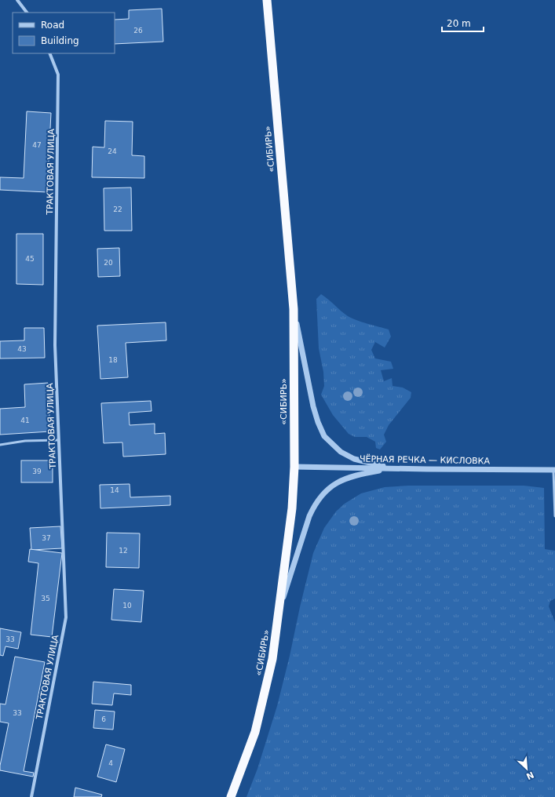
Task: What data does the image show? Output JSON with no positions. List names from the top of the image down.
{
  "streets": {
    "highway": ["«СИБИРЬ»"],
    "street": ["ТРАКТОВАЯ УЛИЦА", "ЧЁРНАЯ РЕЧКА — КИСЛОВКА"]
  },
  "crossings": [
    ["«СИБИРЬ»", "ЧЁРНАЯ РЕЧКА — КИСЛОВКА"]
  ],
  "house_numbers": [
    "26",
    "47",
    "24",
    "22",
    "45",
    "20",
    "43",
    "18",
    "41",
    "39",
    "14",
    "37",
    "12",
    "35",
    "10",
    "33",
    "33",
    "6",
    "4"
  ],
  "legend": ["Road", "Building"],
  "scale_bar": "20 m",
  "north": "bottom right"
}
